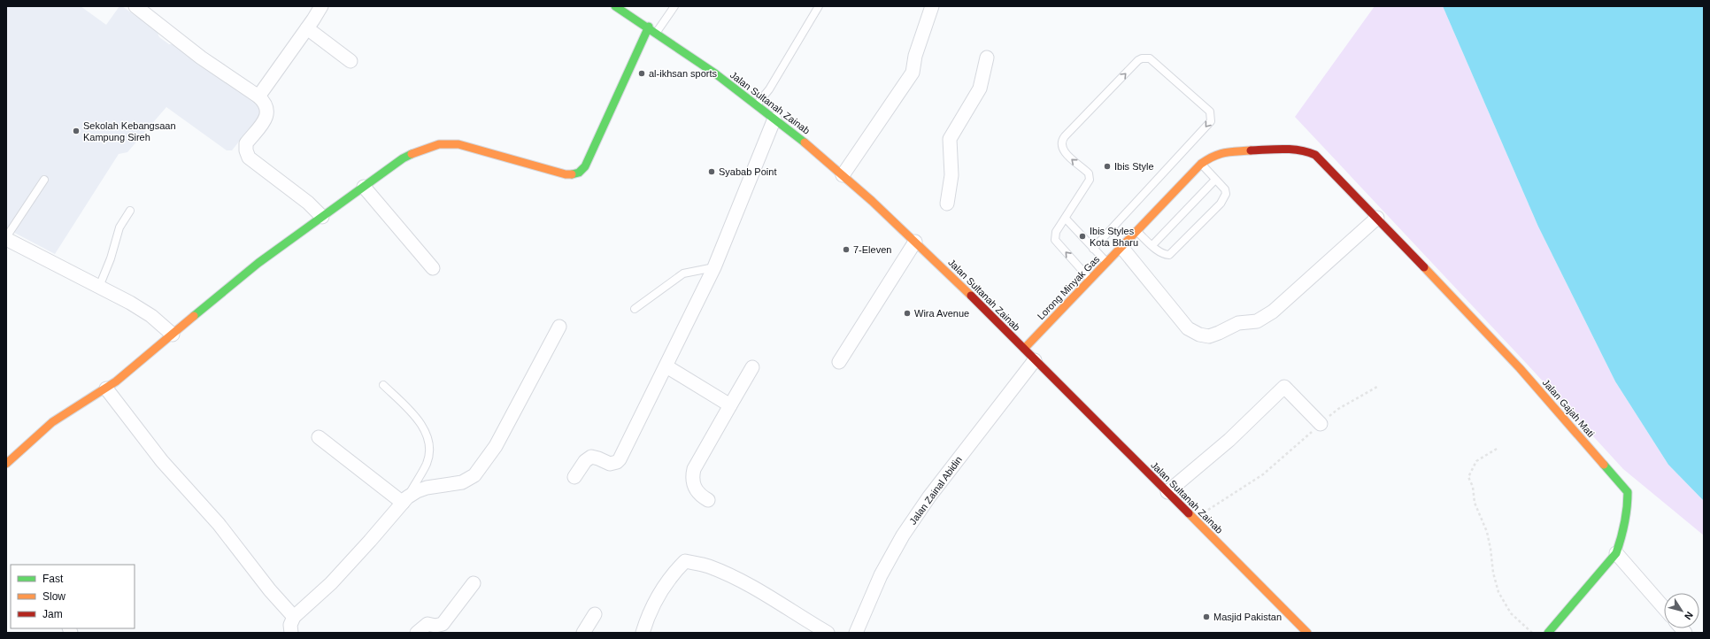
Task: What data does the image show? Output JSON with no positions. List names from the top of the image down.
{
  "streets": {
    "street": [
      "Jalan Sultanah Zainab",
      "Lorong Minyak Gas",
      "Jalan Gajah Mati",
      "Jalan Zainal Abidin"
    ]
  },
  "crossings": [
    ["Jalan Sultanah Zainab", "Lorong Minyak Gas"],
    ["Jalan Sultanah Zainab", "Jalan Zainal Abidin"],
    ["Lorong Minyak Gas", "Jalan Gajah Mati"]
  ],
  "places": [
    "al-ikhsan sports",
    "Sekolah Kebangsaan Kampung Sireh",
    "Ibis Style",
    "Syabab Point",
    "Ibis Styles Kota Bharu",
    "7-Eleven",
    "Wira Avenue",
    "Masjid Pakistan"
  ],
  "legend": ["Fast", "Slow", "Jam"],
  "north": "bottom right"
}
